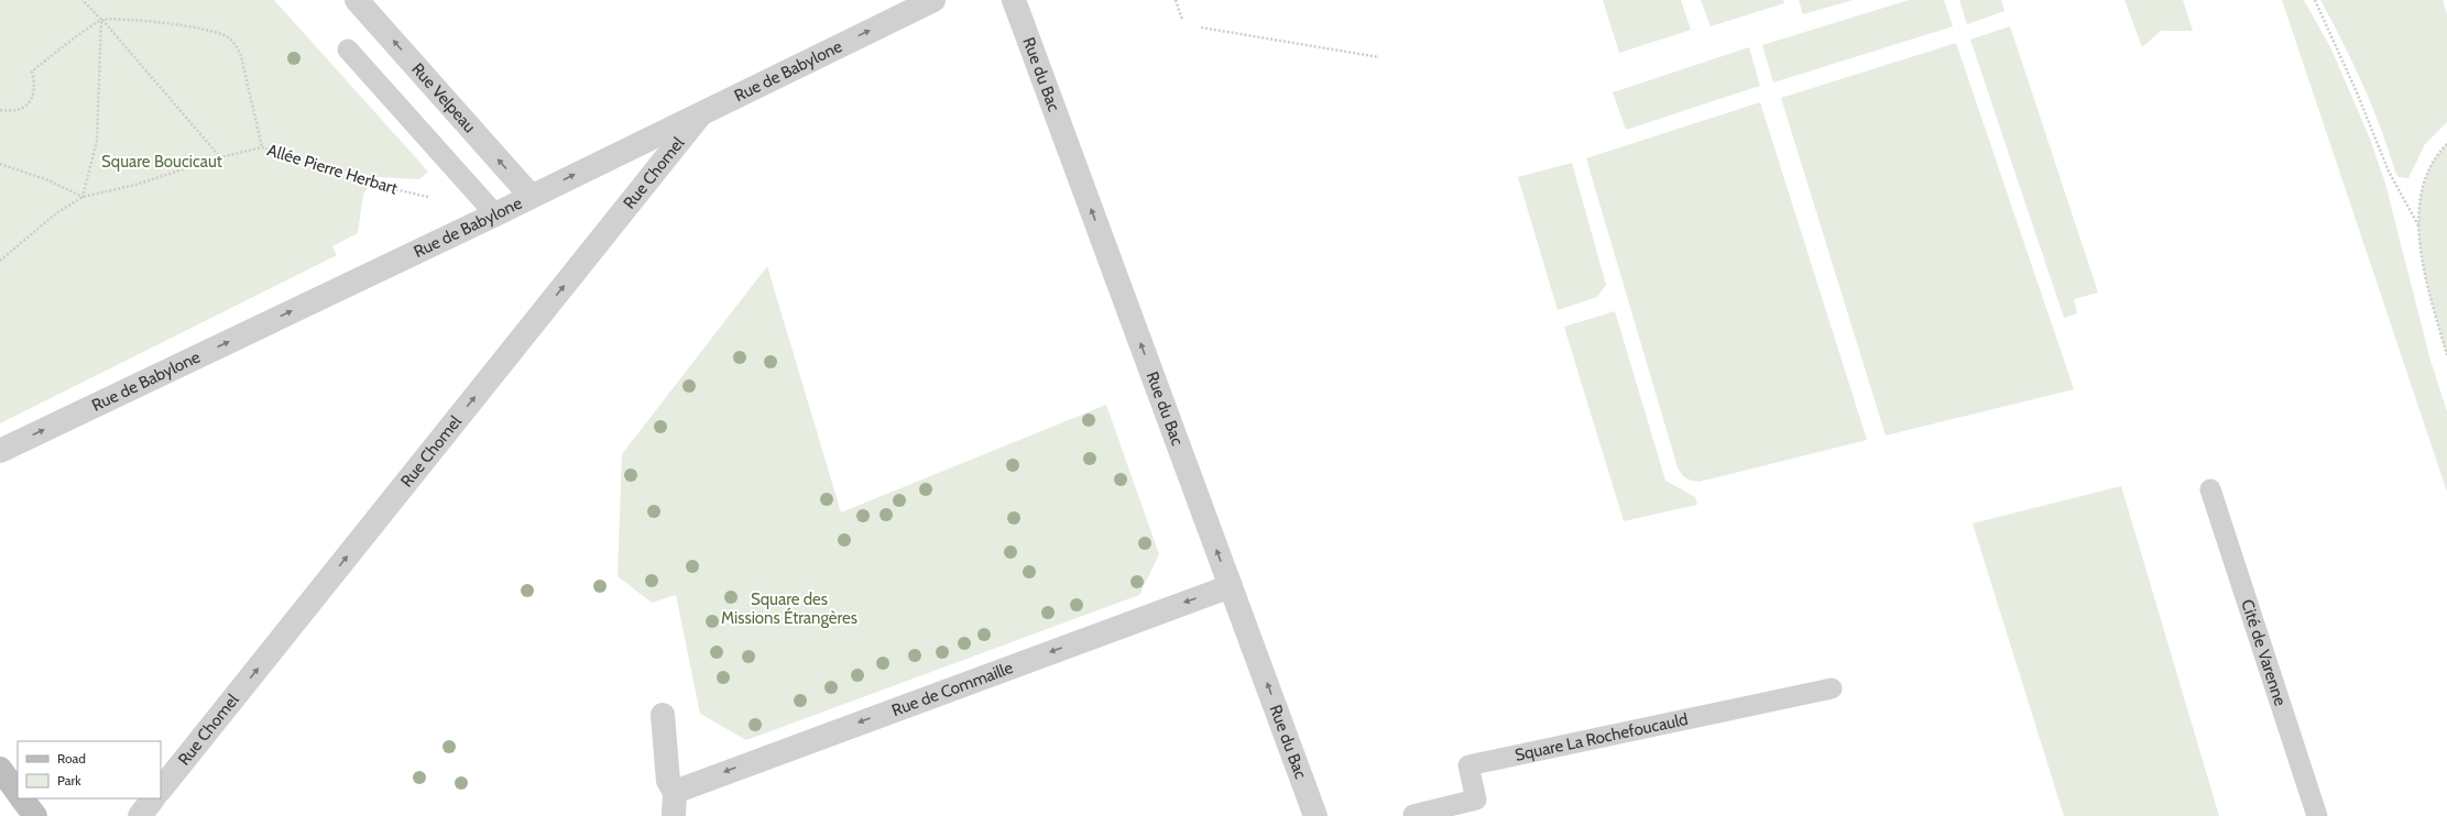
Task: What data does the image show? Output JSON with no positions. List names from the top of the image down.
{
  "streets": {
    "street": [
      "Rue de Babylone",
      "Rue du Bac",
      "Rue Velpeau",
      "Rue Chomel",
      "Rue de Commaille"
    ],
    "lane": ["Cité de Varenne", "Square La Rochefoucauld"],
    "path": ["Allée Pierre Herbart"]
  },
  "crossings": [
    ["Rue de Babylone", "Rue Velpeau"],
    ["Rue de Babylone", "Rue Chomel"],
    ["Rue du Bac", "Rue de Commaille"]
  ],
  "one_way": [
    "Rue de Babylone",
    "Rue du Bac",
    "Rue Velpeau",
    "Rue Chomel",
    "Rue de Commaille"
  ],
  "parks": ["Square Boucicaut", "Square des Missions Étrangères"],
  "legend": ["Road", "Park"]
}
